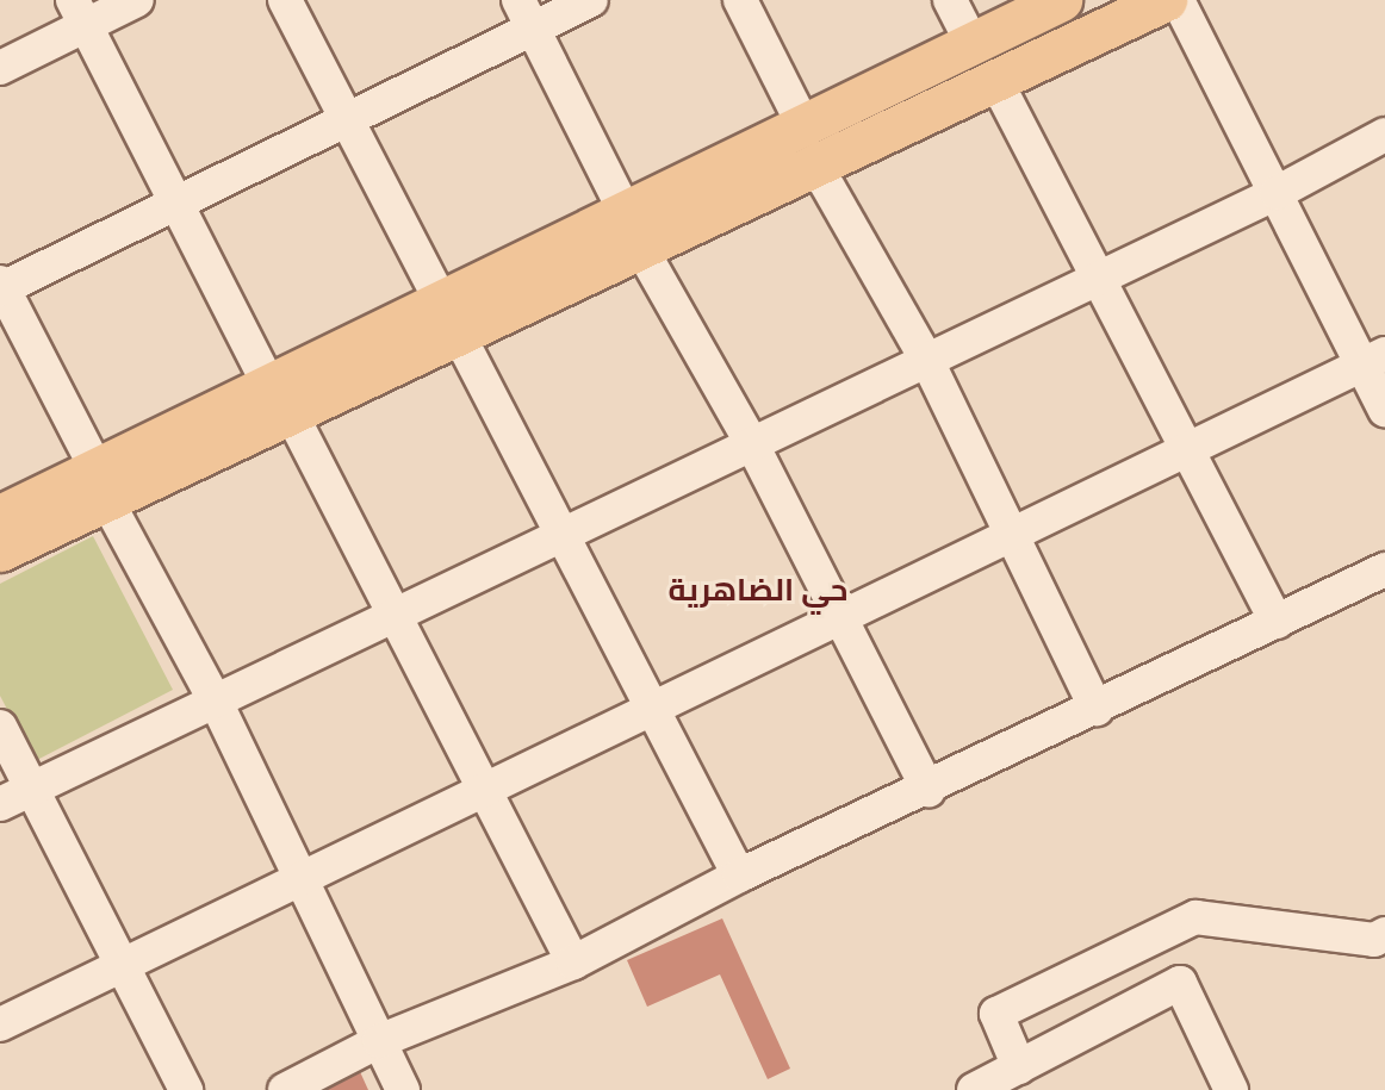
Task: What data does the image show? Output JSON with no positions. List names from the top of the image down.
{
  "districts": ["حي الضاهرية"]
}
